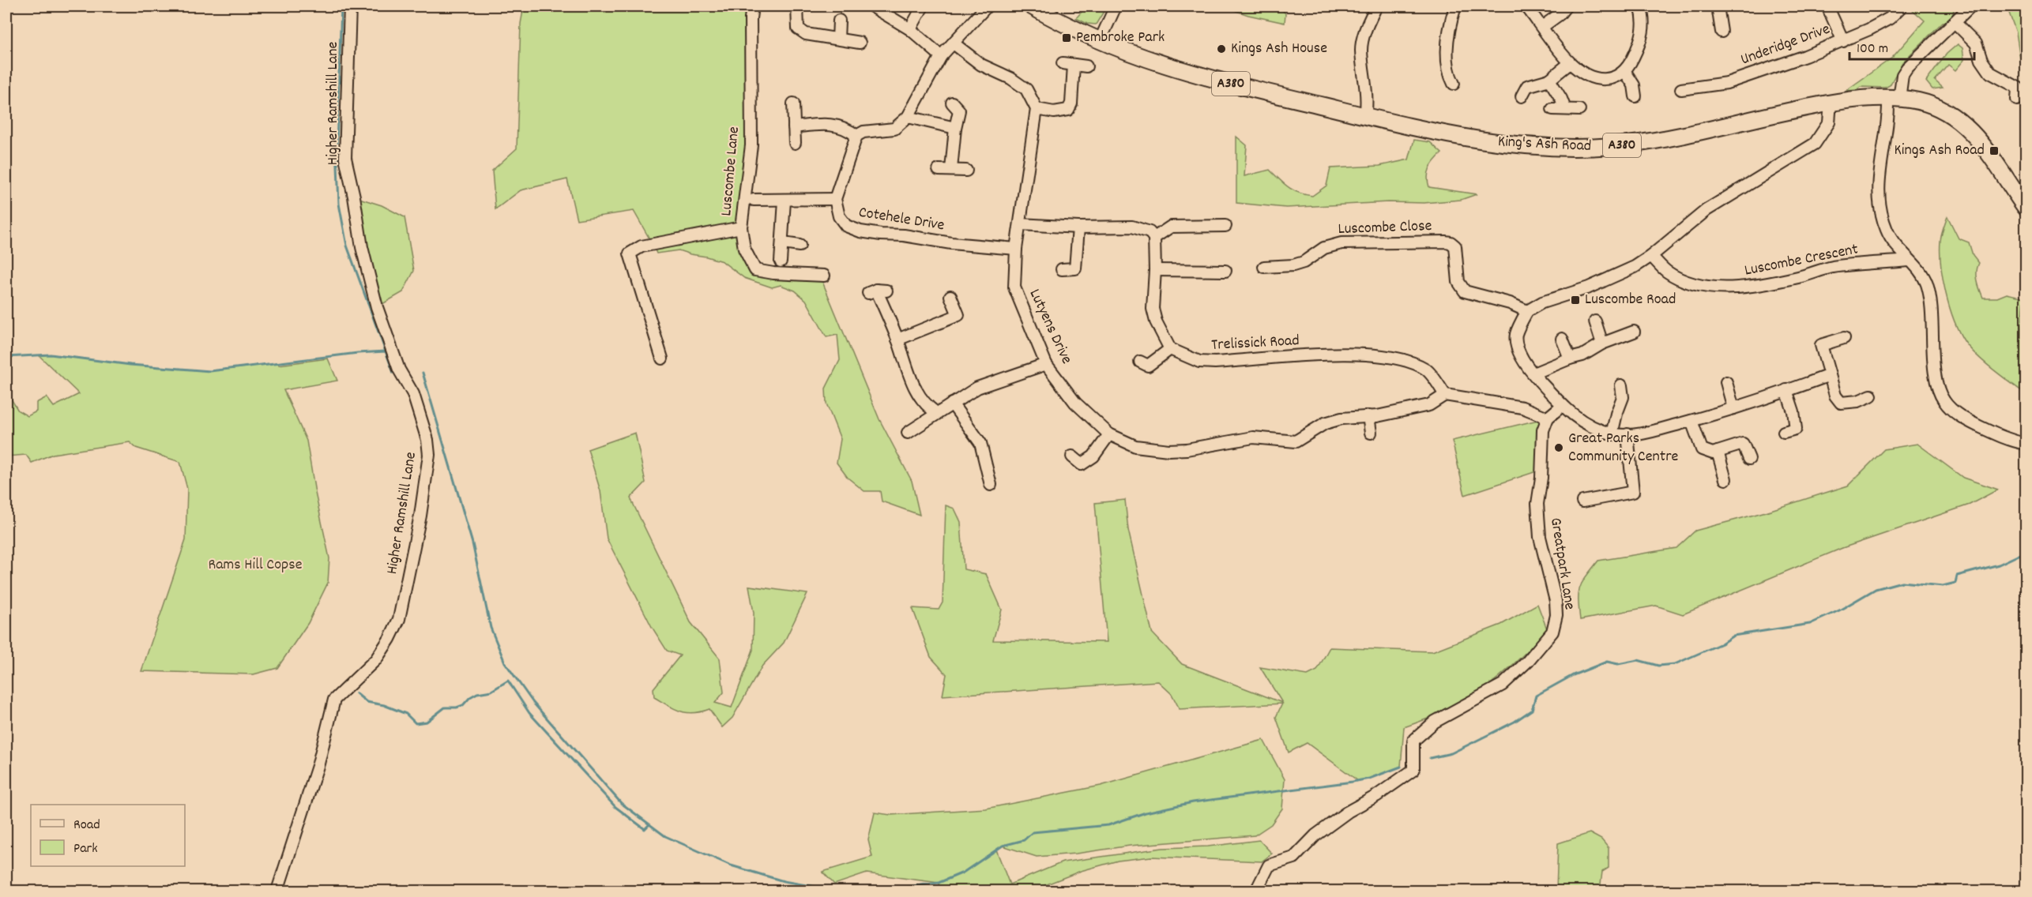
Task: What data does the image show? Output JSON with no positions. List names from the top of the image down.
{
  "streets": {
    "highway": ["A380", "King's Ash Road"],
    "street": [
      "Underidge Drive",
      "Higher Ramshill Lane",
      "Luscombe Lane",
      "Cotehele Drive",
      "Luscombe Close",
      "Luscombe Crescent",
      "Lutyens Drive",
      "Trelissick Road",
      "Greatpark Lane"
    ]
  },
  "crossings": [
    ["Cotehele Drive", "Lutyens Drive"],
    ["Lutyens Drive", "Trelissick Road"]
  ],
  "parks": ["Rams Hill Copse"],
  "places": {
    "transit": ["Pembroke Park", "Kings Ash Road", "Luscombe Road"],
    "other": ["Kings Ash House", "Great Parks Community Centre"]
  },
  "legend": ["Road", "Park"],
  "scale_bar": "100 m"
}
